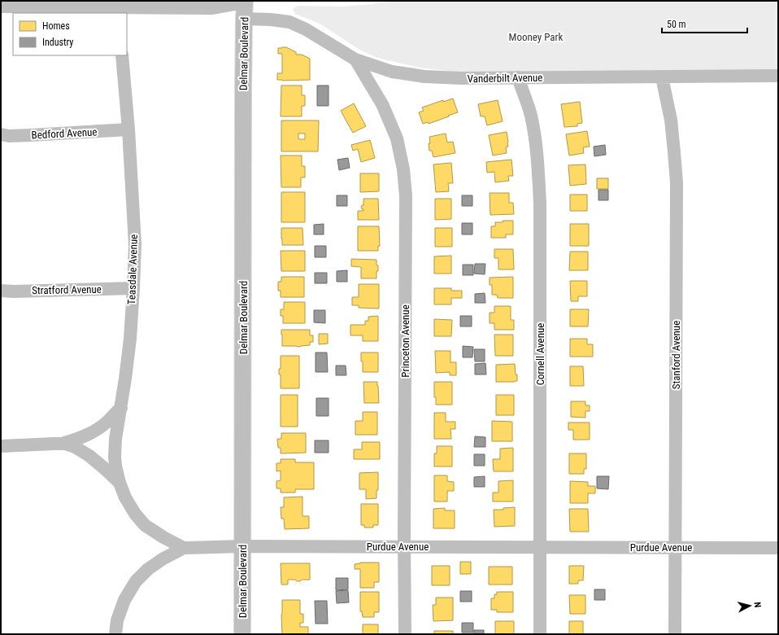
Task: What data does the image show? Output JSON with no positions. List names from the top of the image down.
{
  "streets": {
    "main road": ["Delmar Boulevard"],
    "street": [
      "Vanderbilt Avenue",
      "Bedford Avenue",
      "Teasdale Avenue",
      "Stratford Avenue",
      "Princeton Avenue",
      "Cornell Avenue",
      "Stanford Avenue",
      "Purdue Avenue"
    ]
  },
  "crossings": [
    ["Delmar Boulevard", "Vanderbilt Avenue"],
    ["Delmar Boulevard", "Purdue Avenue"],
    ["Vanderbilt Avenue", "Princeton Avenue"],
    ["Vanderbilt Avenue", "Cornell Avenue"],
    ["Vanderbilt Avenue", "Stanford Avenue"],
    ["Bedford Avenue", "Teasdale Avenue"],
    ["Teasdale Avenue", "Stratford Avenue"],
    ["Teasdale Avenue", "Purdue Avenue"],
    ["Princeton Avenue", "Purdue Avenue"],
    ["Cornell Avenue", "Purdue Avenue"],
    ["Stanford Avenue", "Purdue Avenue"]
  ],
  "parks": ["Mooney Park"],
  "legend": ["Homes", "Industry"],
  "scale_bar": "50 m",
  "north": "right"
}
